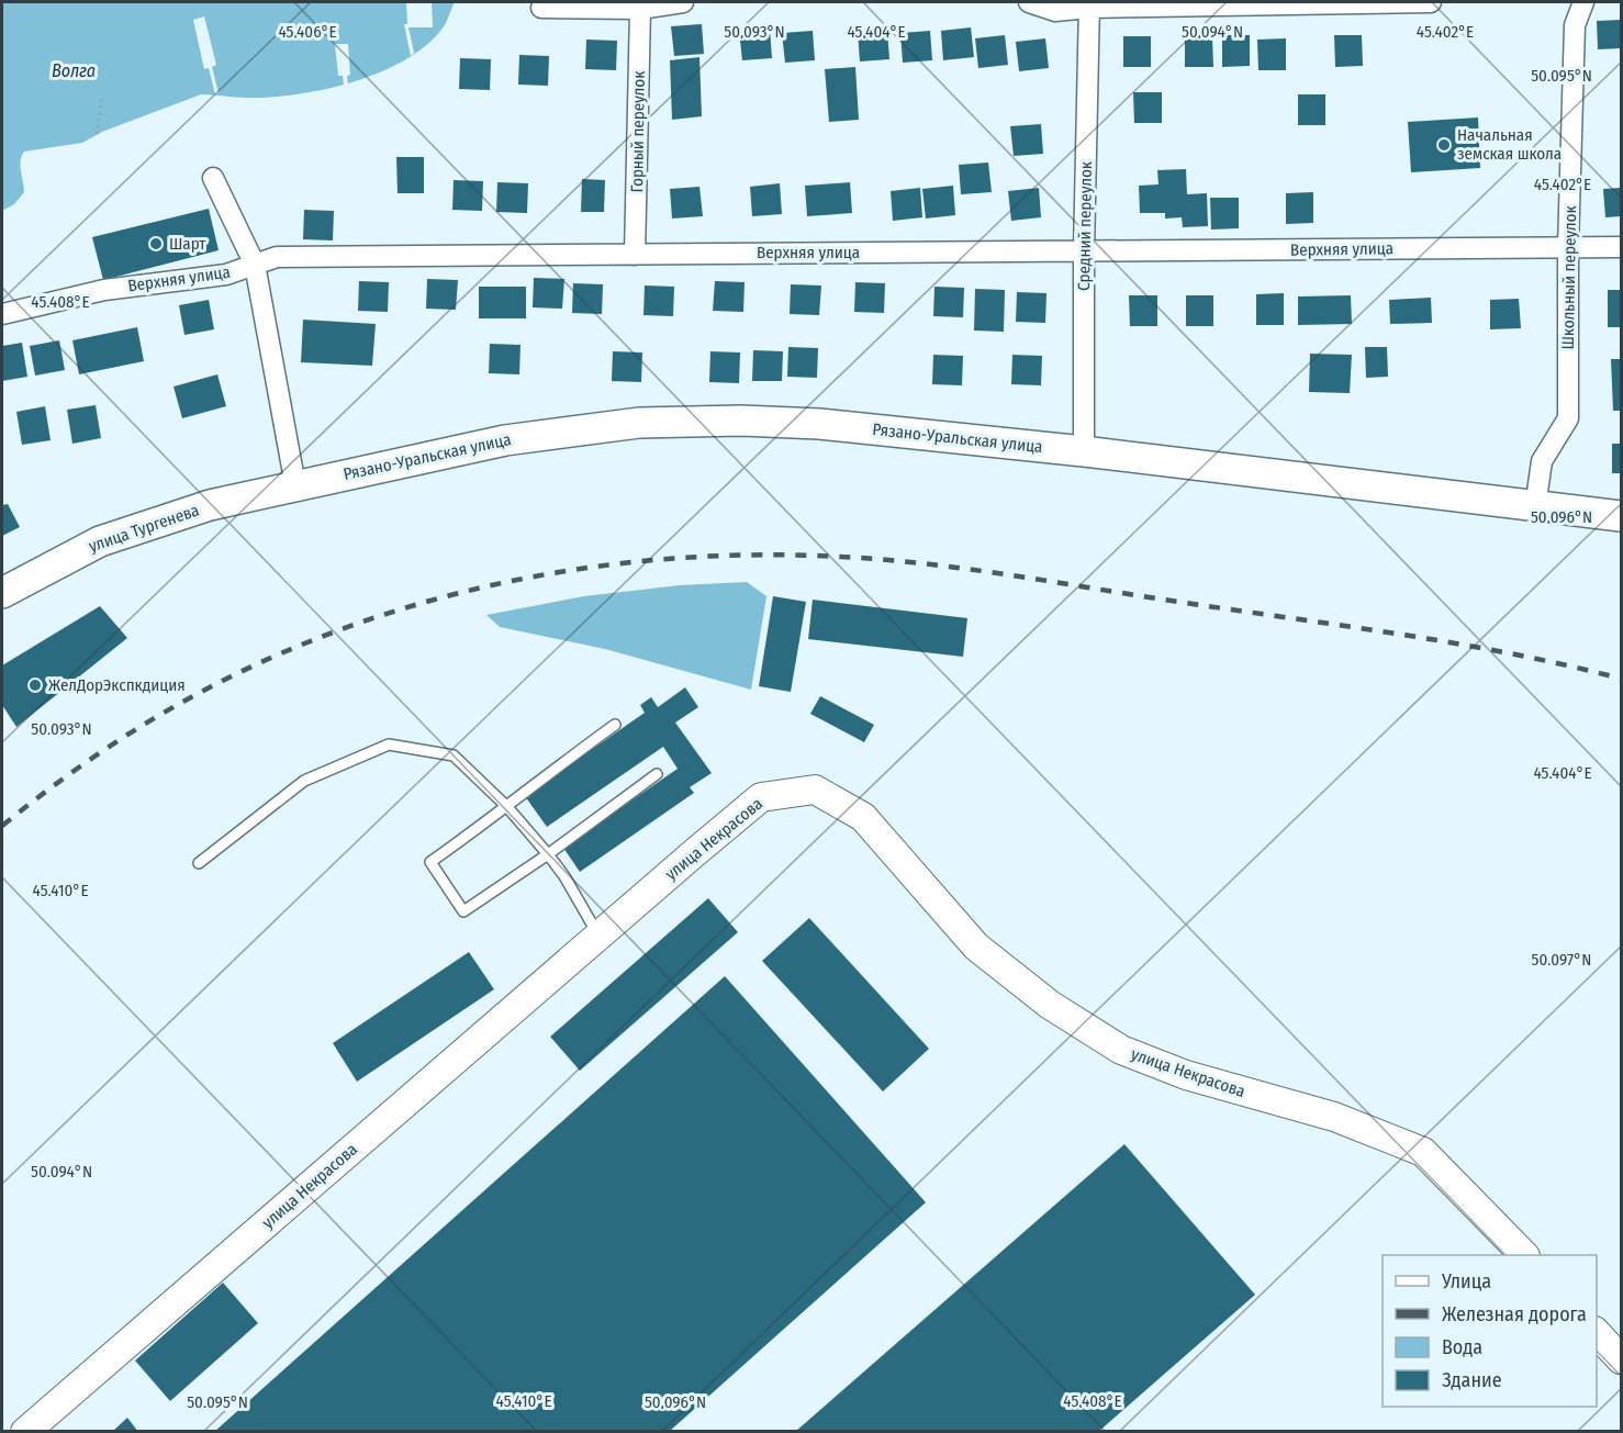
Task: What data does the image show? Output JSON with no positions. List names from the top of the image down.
{
  "streets": {
    "main road": ["Рязано-Уральская улица", "улица Тургенева"],
    "street": [
      "Горный переулок",
      "Средний переулок",
      "Верхняя улица",
      "Школьный переулок",
      "улица Некрасова"
    ]
  },
  "crossings": [
    ["Горный переулок", "Верхняя улица"],
    ["Средний переулок", "Верхняя улица"],
    ["Средний переулок", "Рязано-Уральская улица"],
    ["Верхняя улица", "Школьный переулок"],
    ["Школьный переулок", "Рязано-Уральская улица"],
    ["Рязано-Уральская улица", "улица Тургенева"]
  ],
  "water": ["Волга"],
  "places": ["Начальная земская школа", "Шарт", "ЖелДорЭкспкдиция"],
  "legend": [
    "Улица",
    "Железная дорога",
    "Вода",
    "Здание"
  ],
  "coordinates": [
    "50.093°N",
    "50.094°N",
    "45.406°E",
    "45.404°E",
    "45.402°E",
    "50.095°N",
    "45.408°E",
    "50.096°N",
    "45.410°E",
    "50.097°N"
  ]
}
